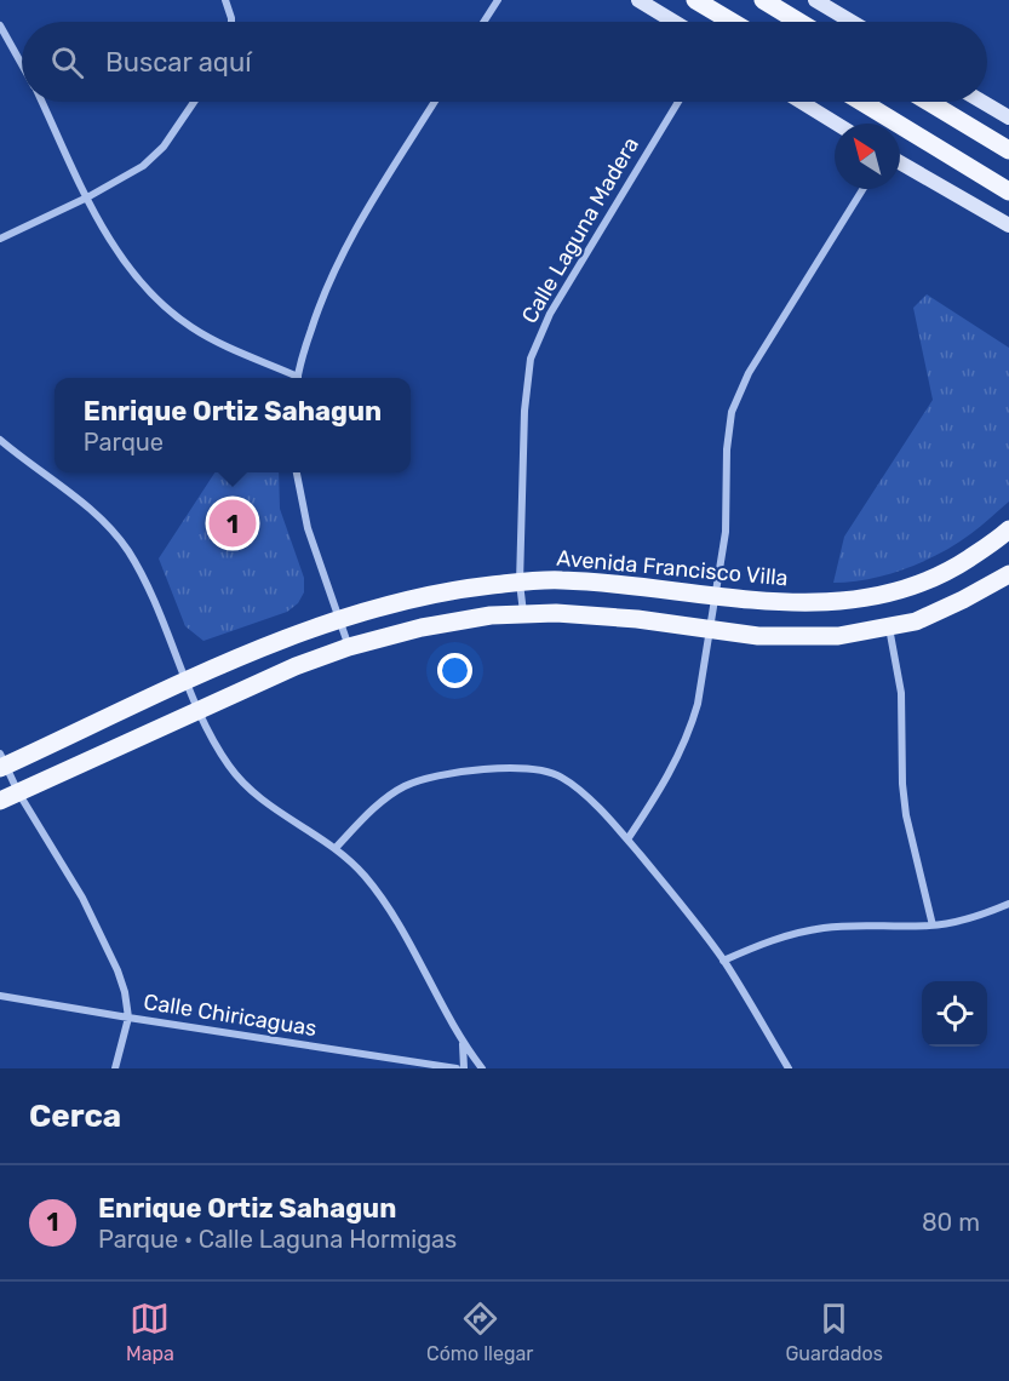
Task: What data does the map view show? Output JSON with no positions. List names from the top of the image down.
{
  "streets": {
    "main road": ["Avenida Francisco Villa"],
    "street": ["Calle Laguna Madera", "Calle Chiricaguas"]
  },
  "crossings": [
    ["Calle Laguna Madera", "Avenida Francisco Villa"]
  ],
  "north": "top left",
  "page": {
    "search": "Buscar aquí",
    "popup": ["Enrique Ortiz Sahagun", "Parque"],
    "pins": "1",
    "heading": "Cerca",
    "list": [
      {
        "mark": "1",
        "name": "Enrique Ortiz Sahagun",
        "note": "Parque · Calle Laguna Hormigas",
        "value": "80 m"
      }
    ],
    "nav": ["Mapa", "Cómo llegar", "Guardados"]
  }
}
